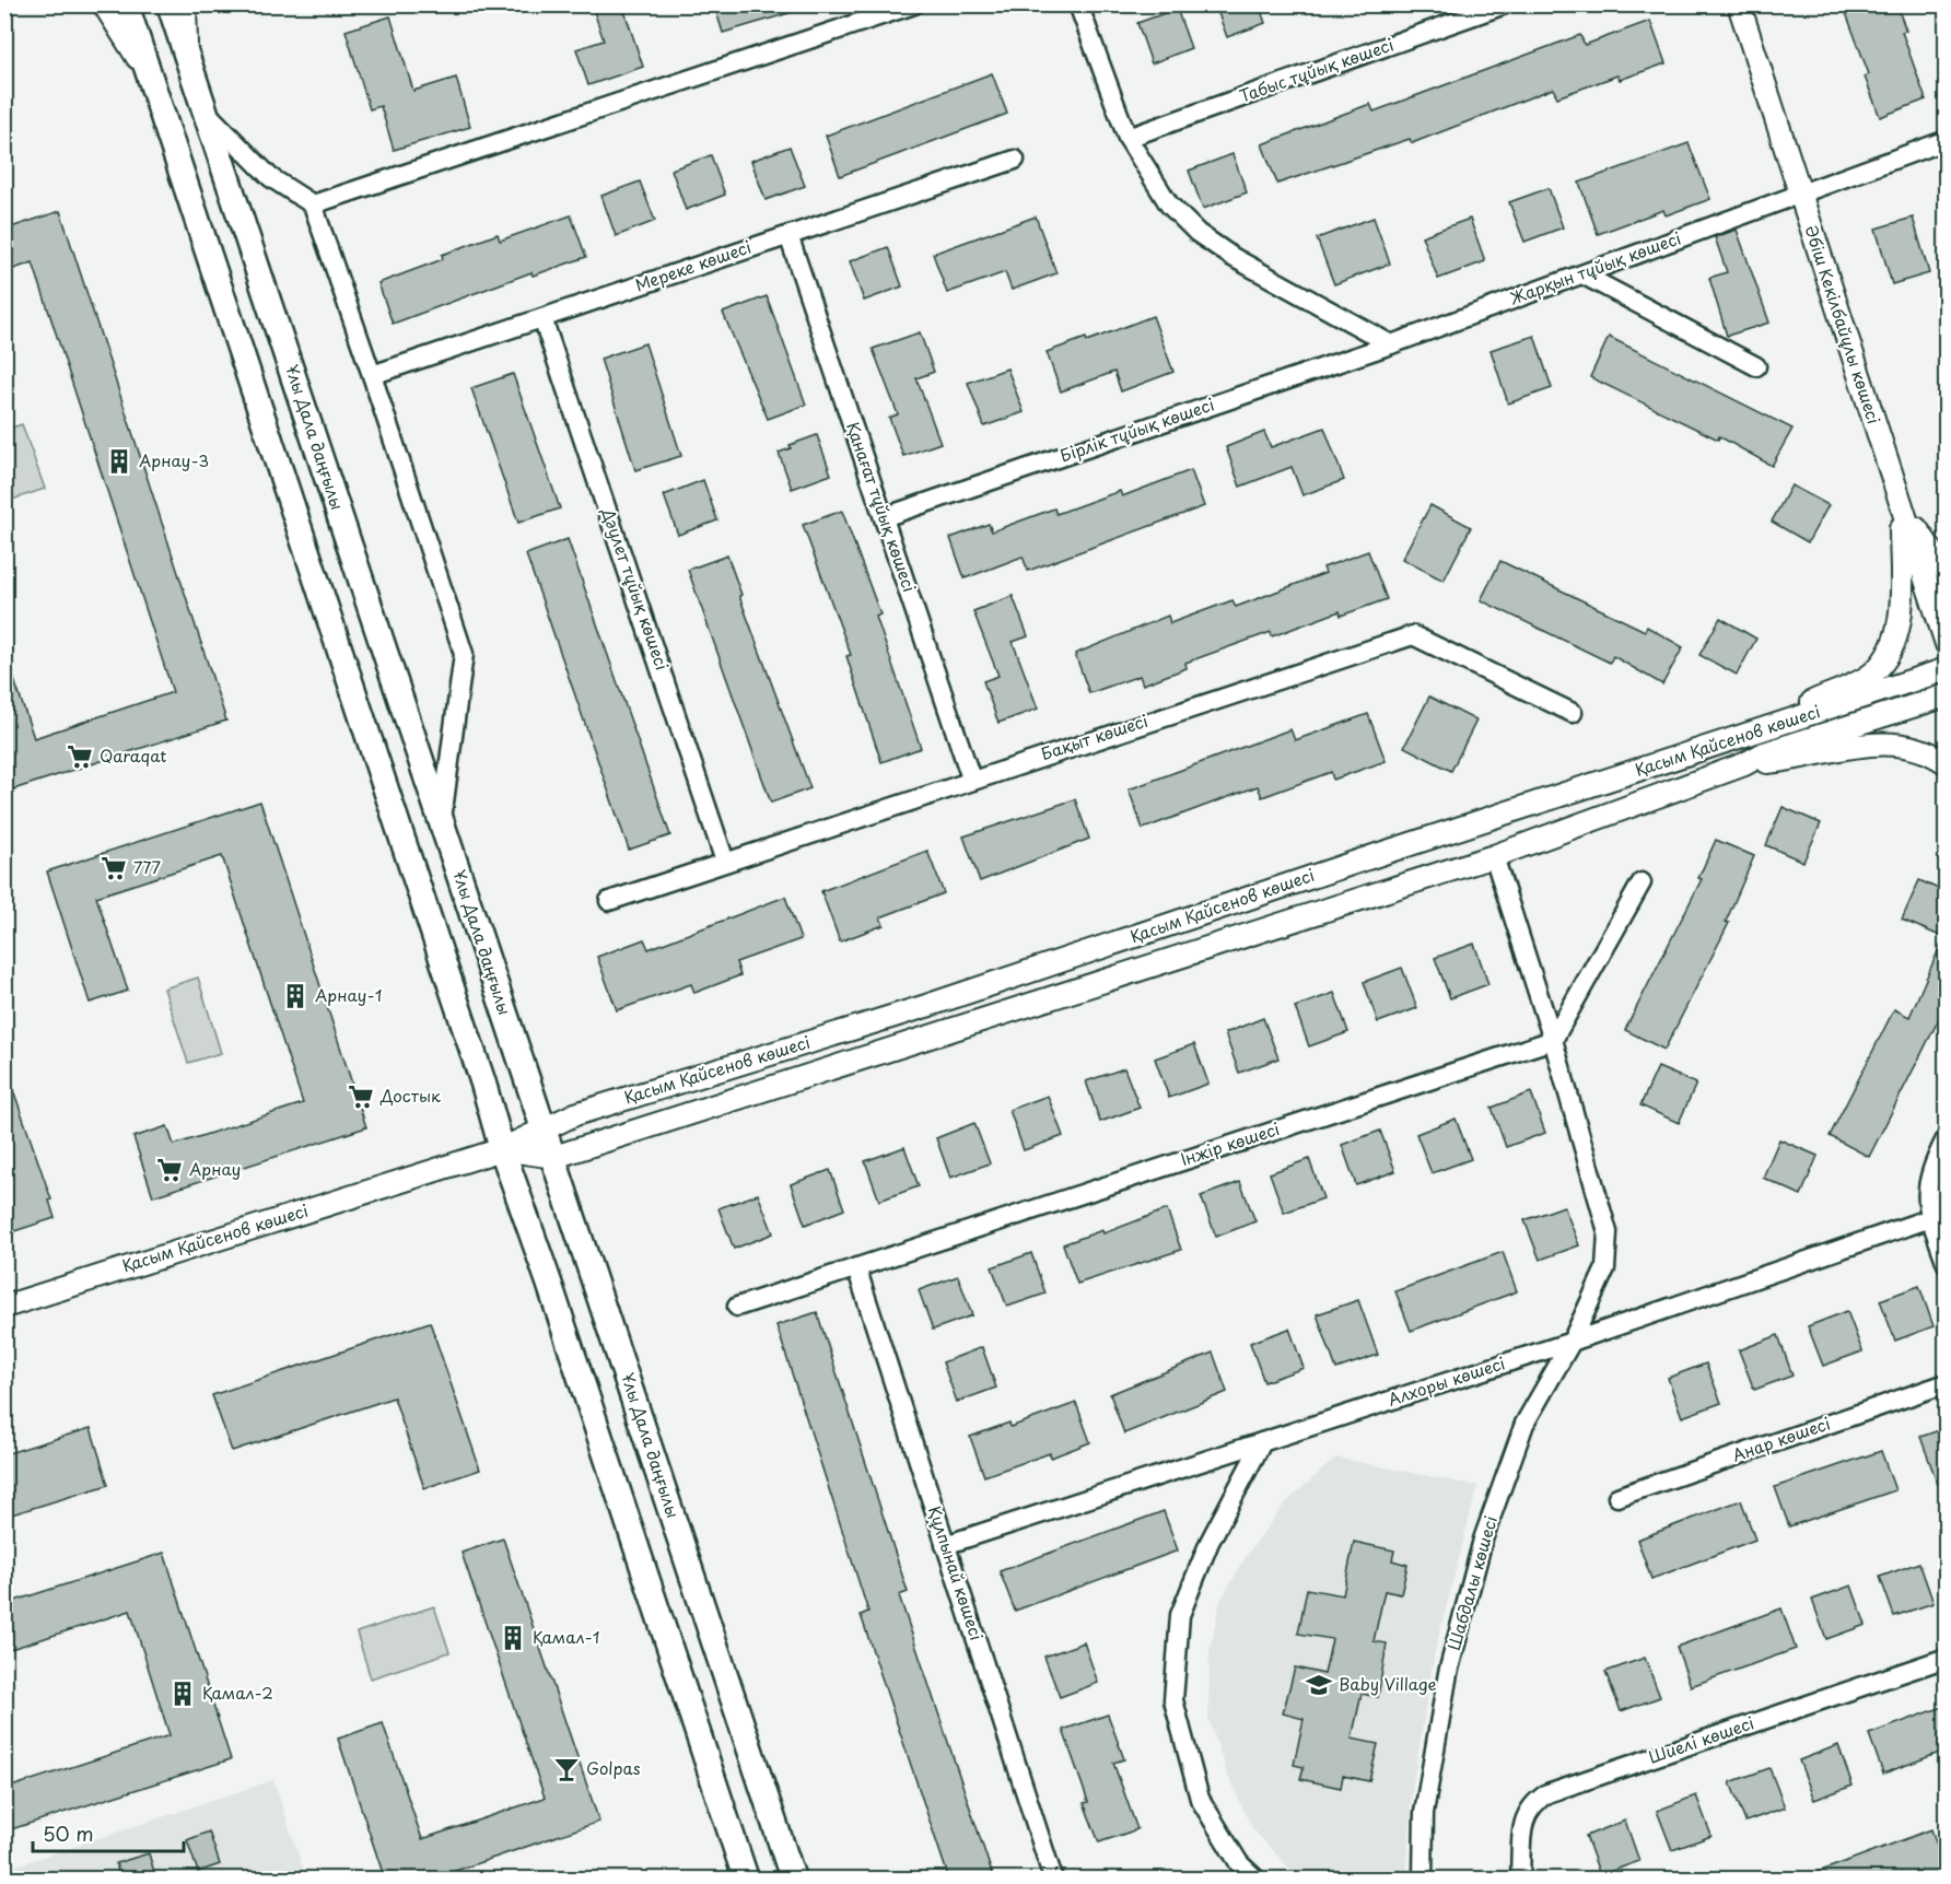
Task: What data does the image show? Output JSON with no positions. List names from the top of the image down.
{
  "streets": {
    "main road": ["Ұлы Дала даңғылы"],
    "street": [
      "Табыс тұйық көшесі",
      "Мереке көшесі",
      "Жарқын тұйық көшесі",
      "Әбіш Кекілбайұлы көшесі",
      "Бірлік тұйық көшесі",
      "Қанағат тұйық көшесі",
      "Дәулет тұйық көшесі",
      "Бақыт көшесі",
      "Қасым Қайсенов көшесі",
      "Інжір көшесі",
      "Алхоры көшесі",
      "Анар көшесі",
      "Құлпынай көшесі",
      "Шабдалы көшесі",
      "Шиелі көшесі"
    ]
  },
  "crossings": [
    ["Мереке көшесі", "Қанағат тұйық көшесі"],
    ["Мереке көшесі", "Дәулет тұйық көшесі"],
    ["Жарқын тұйық көшесі", "Әбіш Кекілбайұлы көшесі"],
    ["Жарқын тұйық көшесі", "Бірлік тұйық көшесі"],
    ["Бірлік тұйық көшесі", "Қанағат тұйық көшесі"],
    ["Ұлы Дала даңғылы", "Қасым Қайсенов көшесі"],
    ["Қанағат тұйық көшесі", "Бақыт көшесі"],
    ["Дәулет тұйық көшесі", "Бақыт көшесі"],
    ["Қасым Қайсенов көшесі", "Шабдалы көшесі"],
    ["Інжір көшесі", "Құлпынай көшесі"],
    ["Інжір көшесі", "Шабдалы көшесі"],
    ["Алхоры көшесі", "Құлпынай көшесі"],
    ["Алхоры көшесі", "Шабдалы көшесі"]
  ],
  "places": {
    "building": [
      "Арнау-3",
      "Арнау-1",
      "Қамал-1",
      "Қамал-2"
    ],
    "supermarket": [
      "Qaraqat",
      "777",
      "Достык",
      "Арнау"
    ],
    "school or university": ["Baby Village"],
    "bar": ["Golpas"]
  },
  "scale_bar": "50 m"
}
